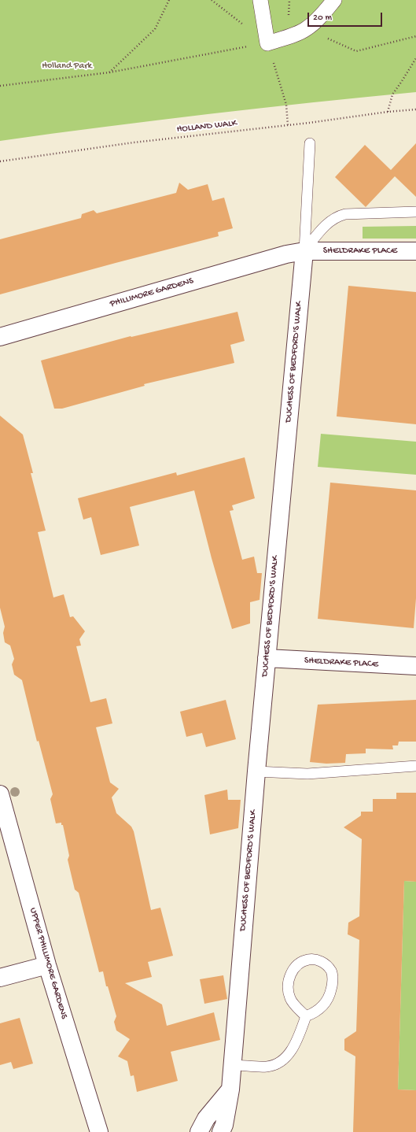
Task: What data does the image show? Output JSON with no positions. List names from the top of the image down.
{
  "streets": {
    "street": [
      "SHELDRAKE PLACE",
      "PHILLIMORE GARDENS",
      "DUCHESS OF BEDFORD'S WALK",
      "UPPER PHILLIMORE GARDENS"
    ],
    "path": ["HOLLAND WALK"]
  },
  "crossings": [
    ["SHELDRAKE PLACE", "PHILLIMORE GARDENS"],
    ["SHELDRAKE PLACE", "DUCHESS OF BEDFORD'S WALK"],
    ["PHILLIMORE GARDENS", "DUCHESS OF BEDFORD'S WALK"]
  ],
  "parks": ["Holland Park"],
  "scale_bar": "20 m"
}
